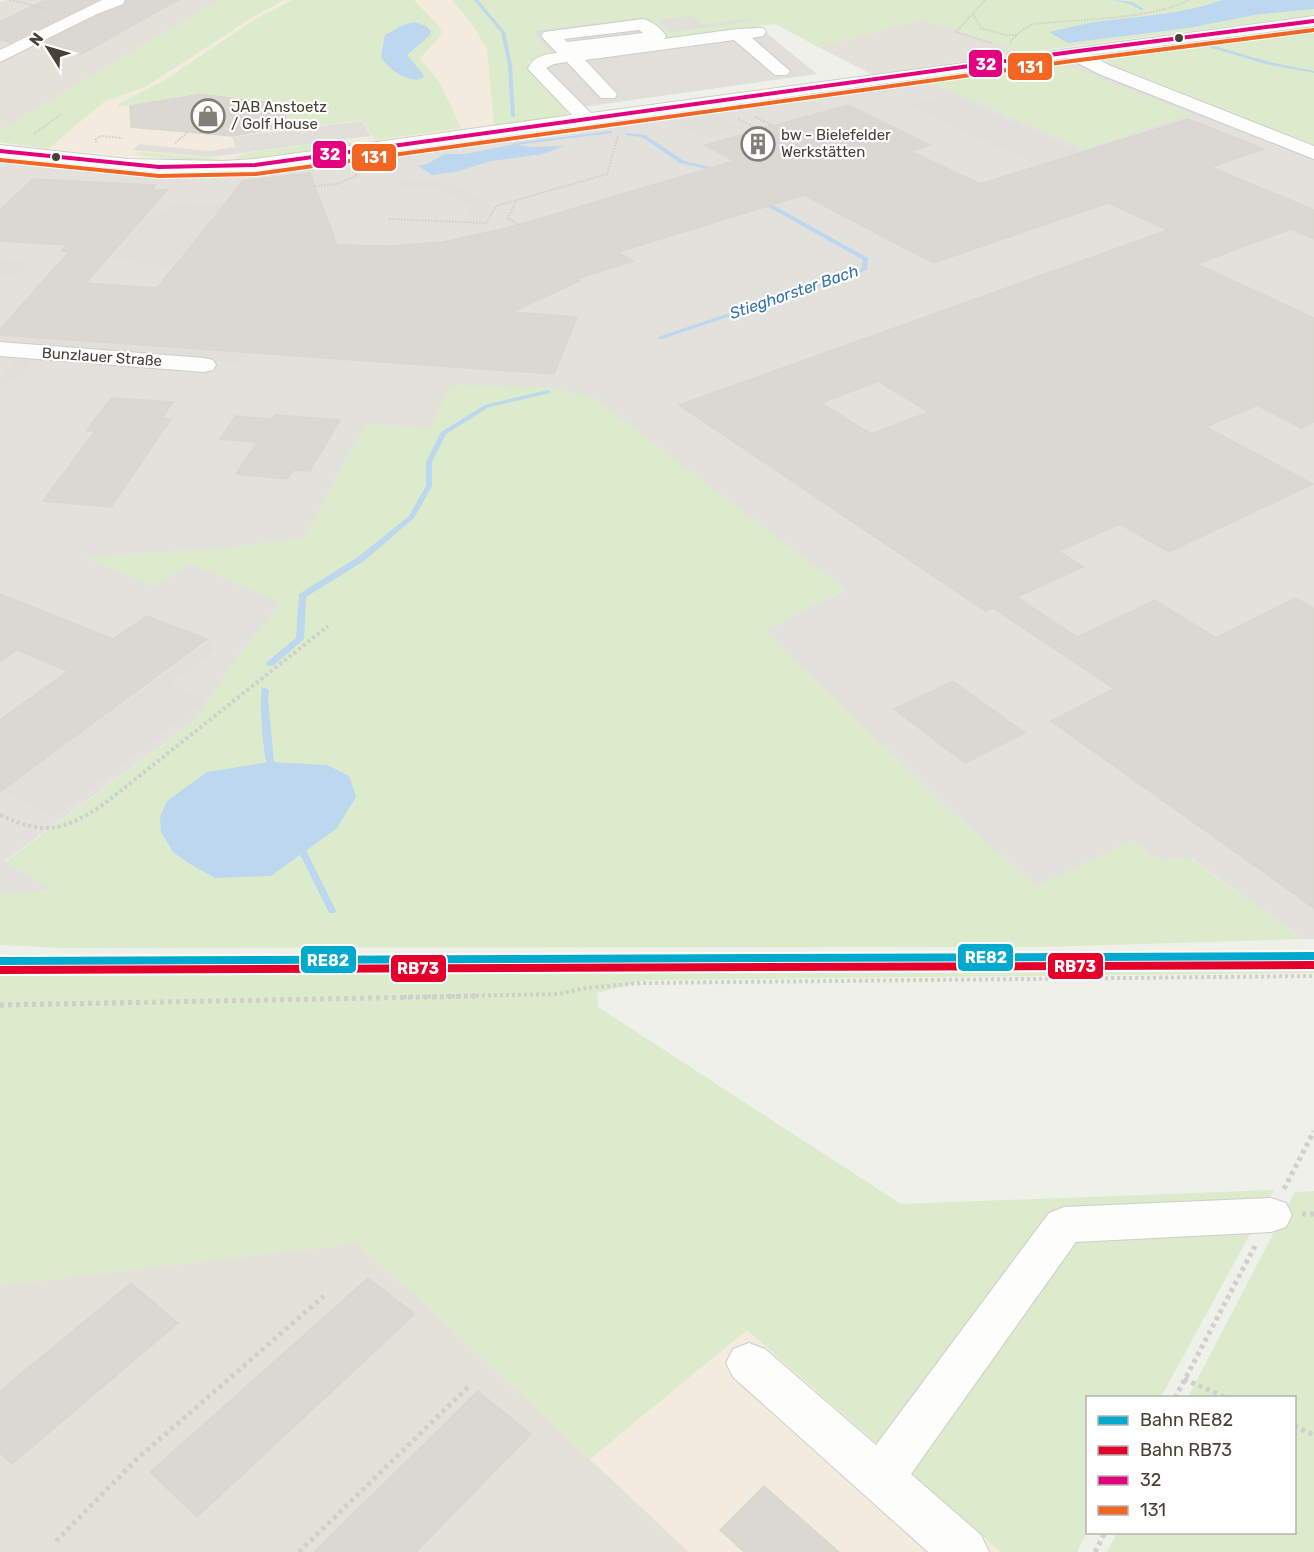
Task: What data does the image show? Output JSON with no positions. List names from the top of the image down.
{
  "streets": {
    "street": ["Bunzlauer Straße"]
  },
  "water": ["Stieghorster Bach"],
  "places": {
    "shop": ["JAB Anstoetz / Golf House"],
    "building": ["bw - Bielefelder Werkstätten"]
  },
  "lines": [
    "transit line 32",
    "transit line 131",
    "rail line RE82",
    "rail line RB73"
  ],
  "legend": [
    "Bahn RE82",
    "Bahn RB73",
    "32",
    "131"
  ],
  "north": "top left"
}
